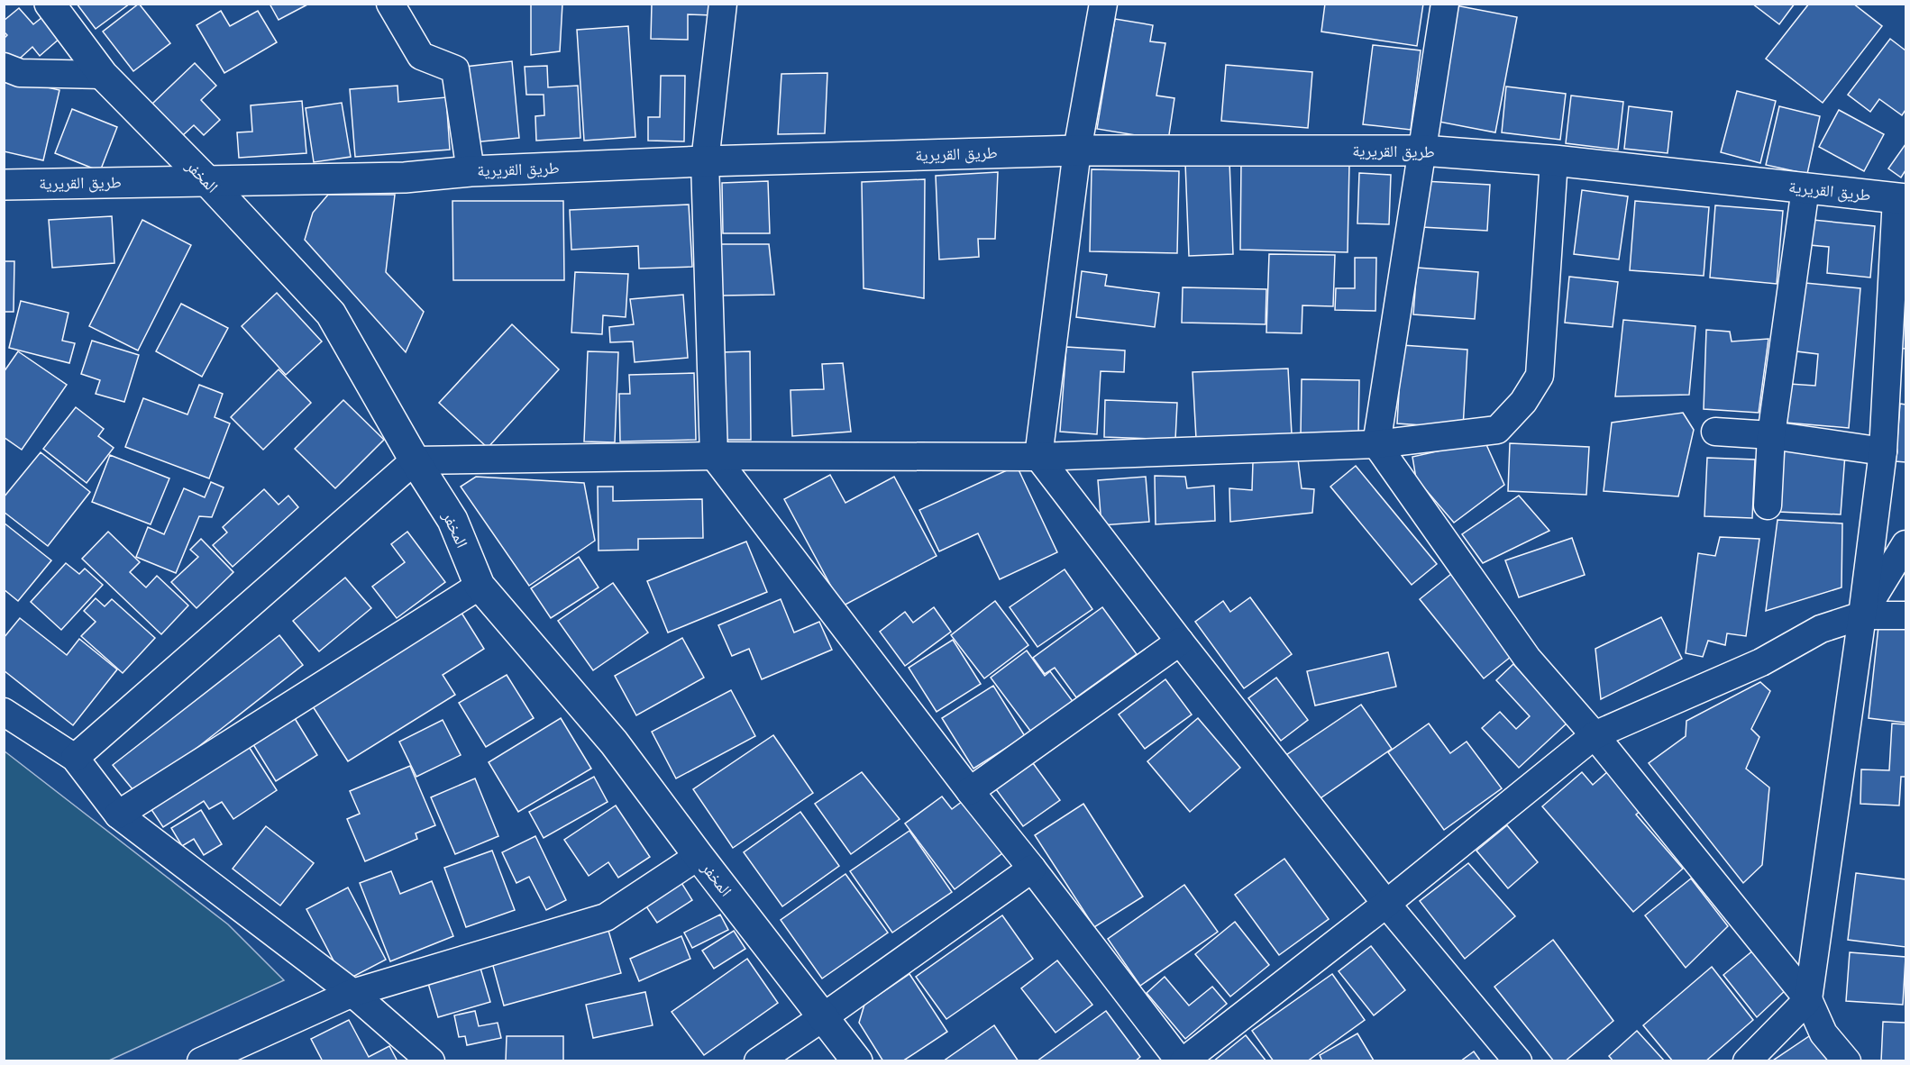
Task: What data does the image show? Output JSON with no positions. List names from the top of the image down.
{
  "streets": {
    "street": ["طريق القريرية", "المخفر"]
  },
  "crossings": [
    ["طريق القريرية", "المخفر"]
  ]
}
